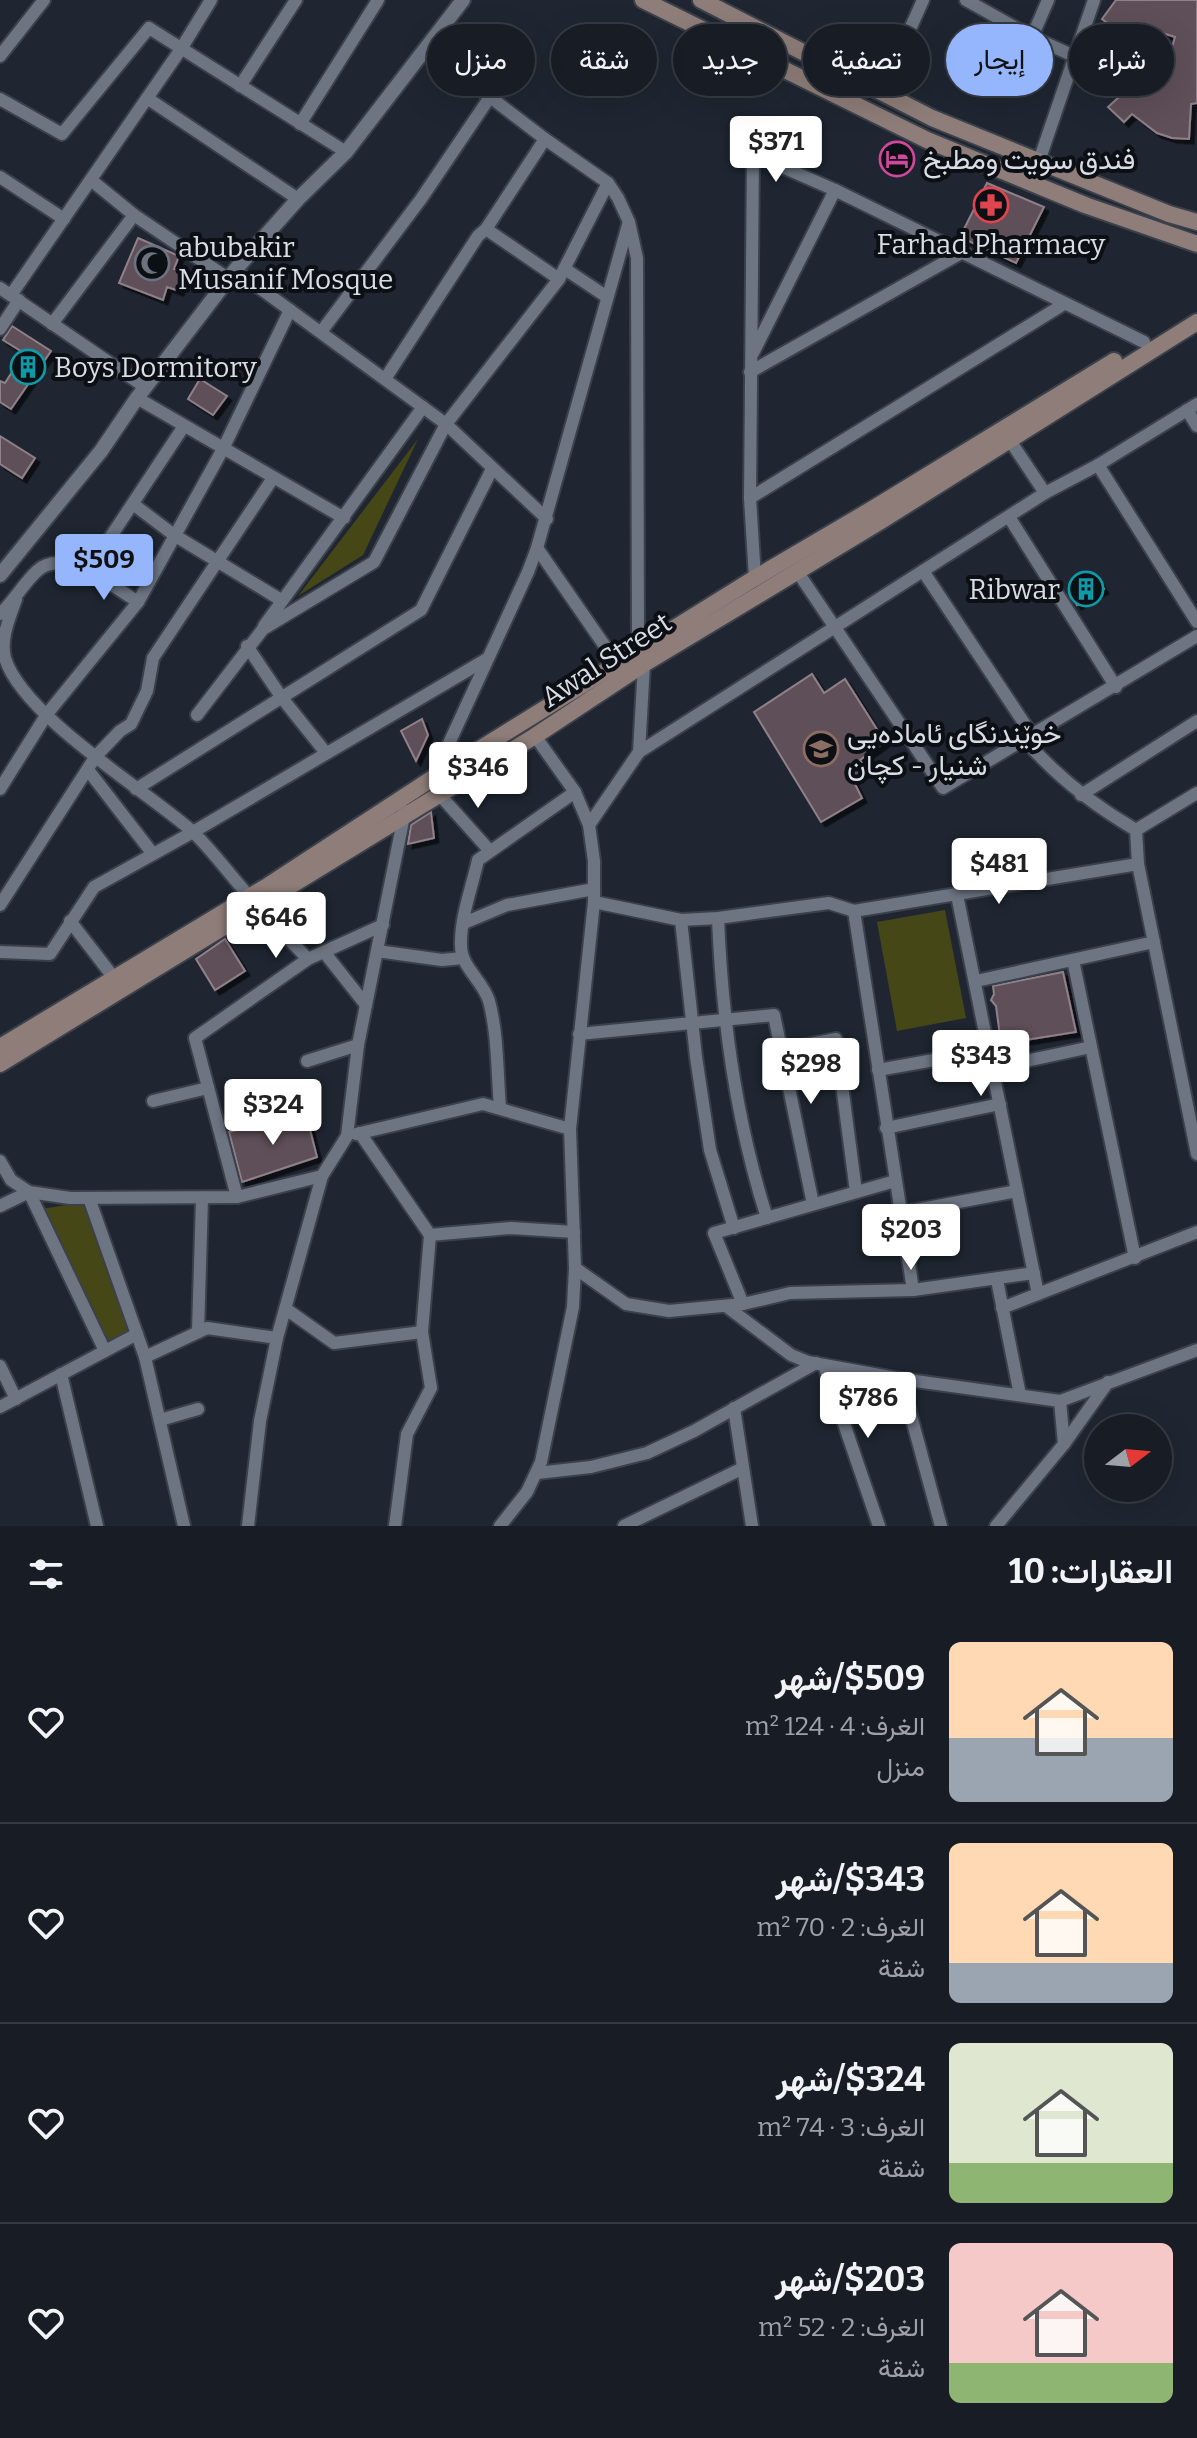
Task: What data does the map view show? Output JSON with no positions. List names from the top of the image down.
{
  "streets": {
    "main road": ["Awal Street"]
  },
  "places": {
    "hotel": ["فندق سويت ومطبخ"],
    "pharmacy": ["Farhad Pharmacy"],
    "mosque": ["abubakir Musanif Mosque"],
    "building": ["Boys Dormitory", "Ribwar"],
    "school or university": ["خوێندنگای ئامادەیی شنیار - کچان"]
  },
  "north": "right",
  "page": {
    "chip": [
      "شراء",
      "إيجار",
      "تصفية",
      "جديد",
      "شقة",
      "منزل"
    ],
    "price": [
      "$371",
      "$509",
      "$346",
      "$481",
      "$646",
      "$343",
      "$298",
      "$324",
      "$203",
      "$786"
    ],
    "heading": "العقارات: 10",
    "list": [
      {
        "name": "$509/شهر",
        "note": "الغرف: 4 · 124 m² · منزل"
      },
      {
        "name": "$343/شهر",
        "note": "الغرف: 2 · 70 m² · شقة"
      },
      {
        "name": "$324/شهر",
        "note": "الغرف: 3 · 74 m² · شقة"
      },
      {
        "name": "$203/شهر",
        "note": "الغرف: 2 · 52 m² · شقة"
      }
    ]
  }
}
